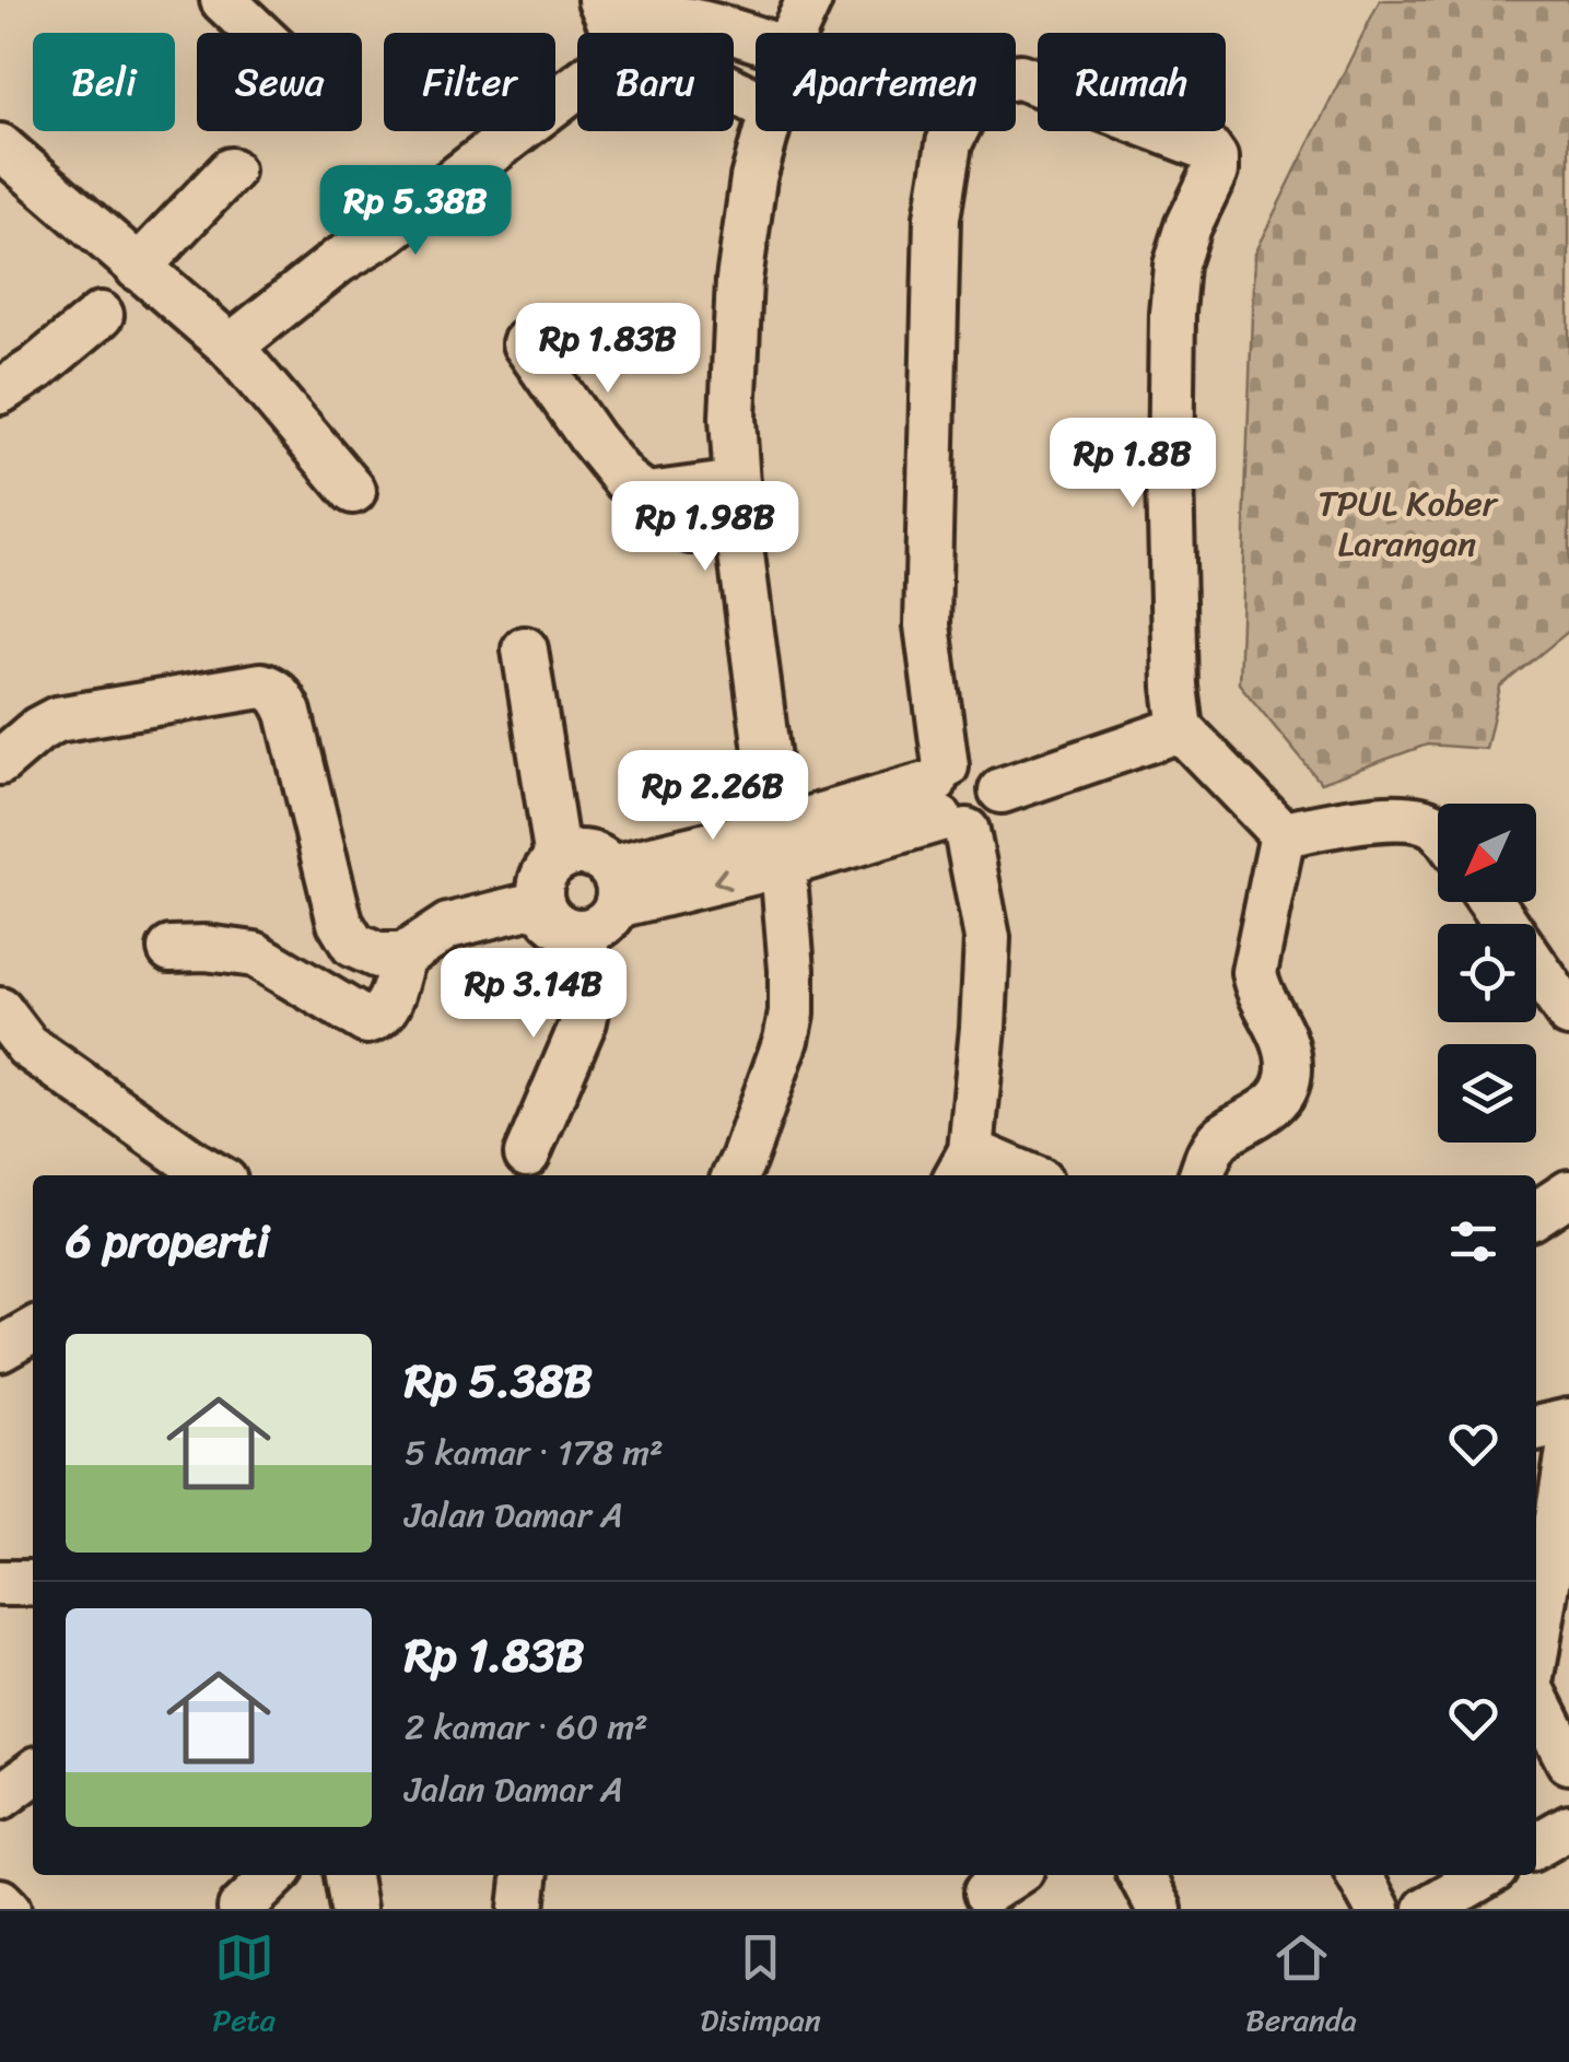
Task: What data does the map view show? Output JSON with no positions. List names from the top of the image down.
{
  "parks": ["TPUL Kober Larangan"],
  "north": "bottom left",
  "page": {
    "chip": [
      "Beli",
      "Sewa",
      "Filter",
      "Baru",
      "Apartemen",
      "Rumah"
    ],
    "price": [
      "Rp 5.38B",
      "Rp 1.83B",
      "Rp 1.8B",
      "Rp 1.98B",
      "Rp 2.26B",
      "Rp 3.14B"
    ],
    "heading": "6 properti",
    "list": [
      {
        "name": "Rp 5.38B",
        "note": "5 kamar · 178 m² · Jalan Damar A"
      },
      {
        "name": "Rp 1.83B",
        "note": "2 kamar · 60 m² · Jalan Damar A"
      }
    ],
    "tabs": ["Peta", "Disimpan", "Beranda"]
  }
}
